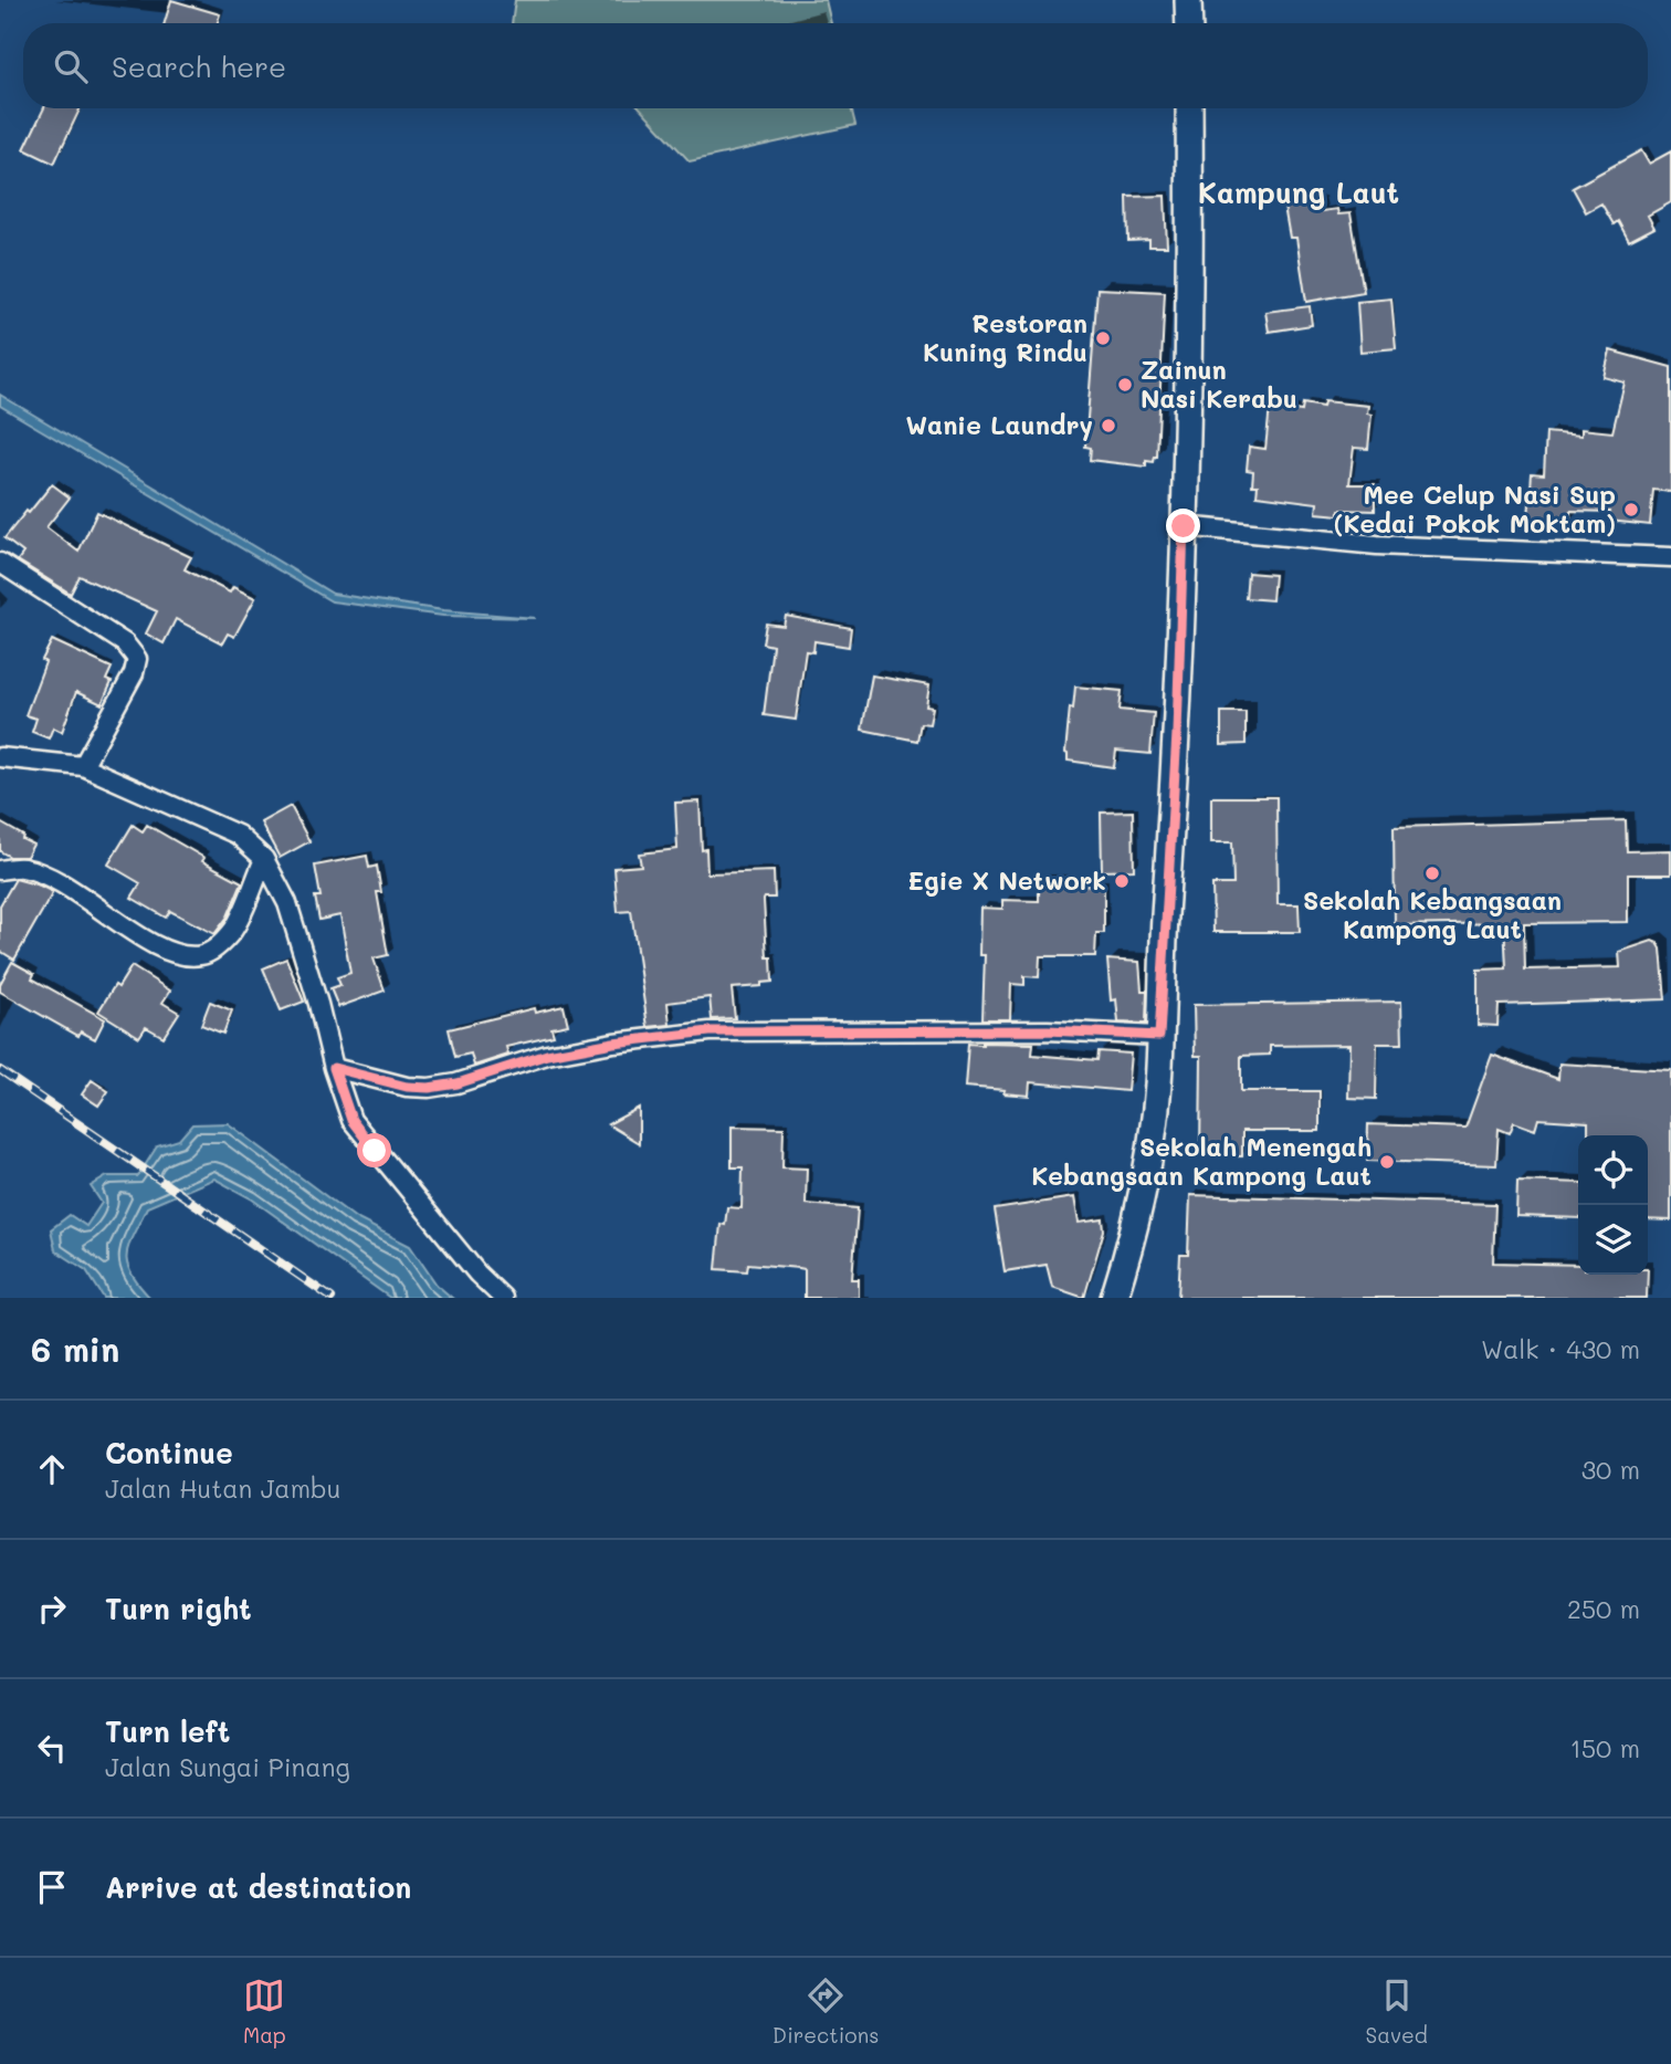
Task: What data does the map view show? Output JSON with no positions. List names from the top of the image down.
{
  "districts": ["Kampung Laut"],
  "places": [
    "Restoran Kuning Rindu",
    "Zainun Nasi Kerabu",
    "Wanie Laundry",
    "Mee Celup Nasi Sup (Kedai Pokok Moktam)",
    "Sekolah Kebangsaan Kampong Laut",
    "Egie X Network",
    "Sekolah Menengah Kebangsaan Kampong Laut"
  ],
  "page": {
    "search": "Search here",
    "heading": ["6 min", "Walk · 430 m"],
    "list": [
      ["Continue", "Jalan Hutan Jambu", "30 m"],
      ["Turn right", "250 m"],
      ["Turn left", "Jalan Sungai Pinang", "150 m"],
      "Arrive at destination"
    ],
    "nav": ["Map", "Directions", "Saved"]
  }
}
